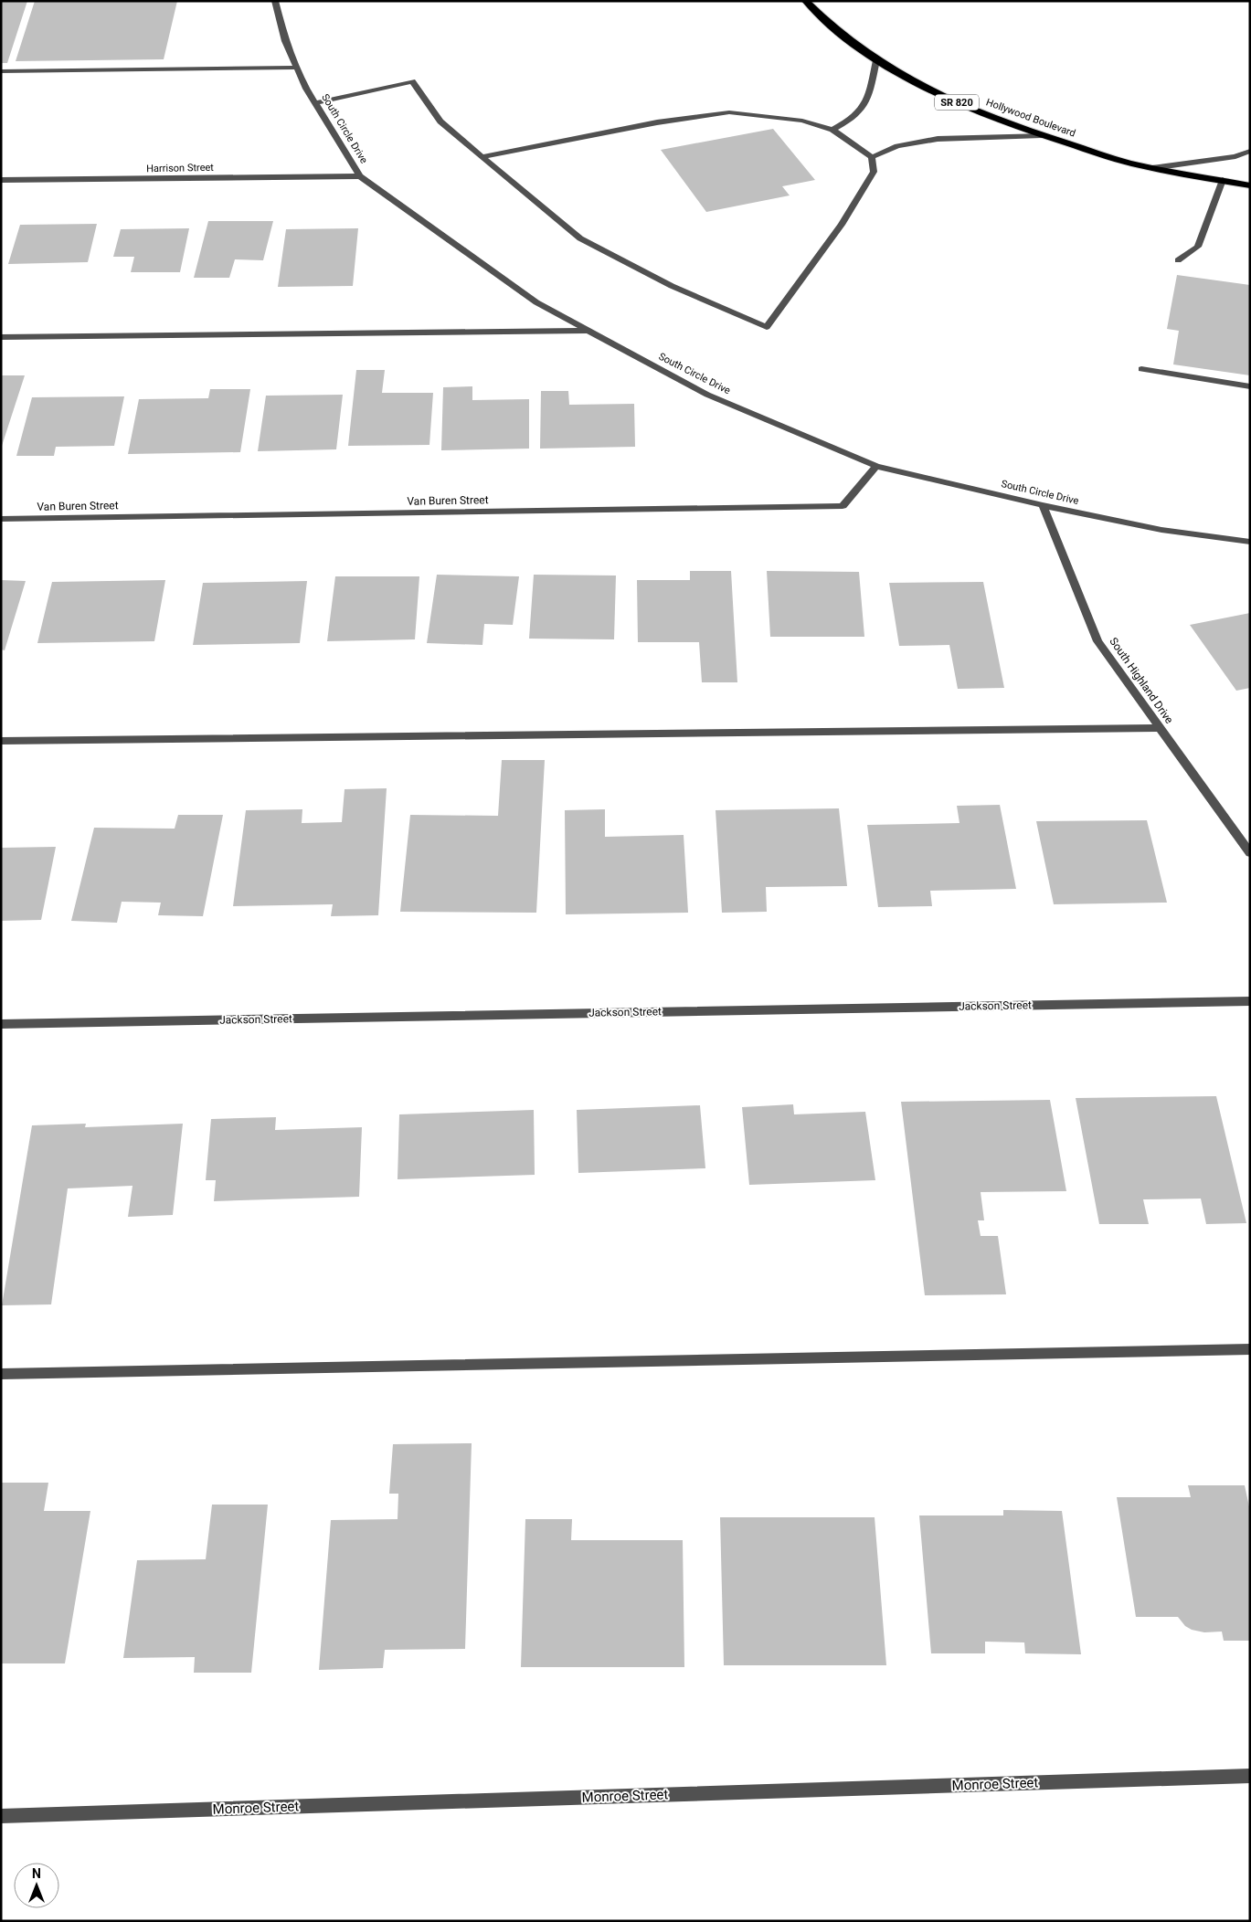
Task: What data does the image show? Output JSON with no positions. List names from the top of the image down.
{
  "streets": {
    "highway": ["SR 820", "Hollywood Boulevard"],
    "street": [
      "South Circle Drive",
      "Harrison Street",
      "Van Buren Street",
      "South Highland Drive",
      "Jackson Street",
      "Monroe Street"
    ]
  },
  "crossings": [
    ["South Circle Drive", "Harrison Street"],
    ["South Circle Drive", "Van Buren Street"],
    ["South Circle Drive", "South Highland Drive"]
  ],
  "north": "top"
}
